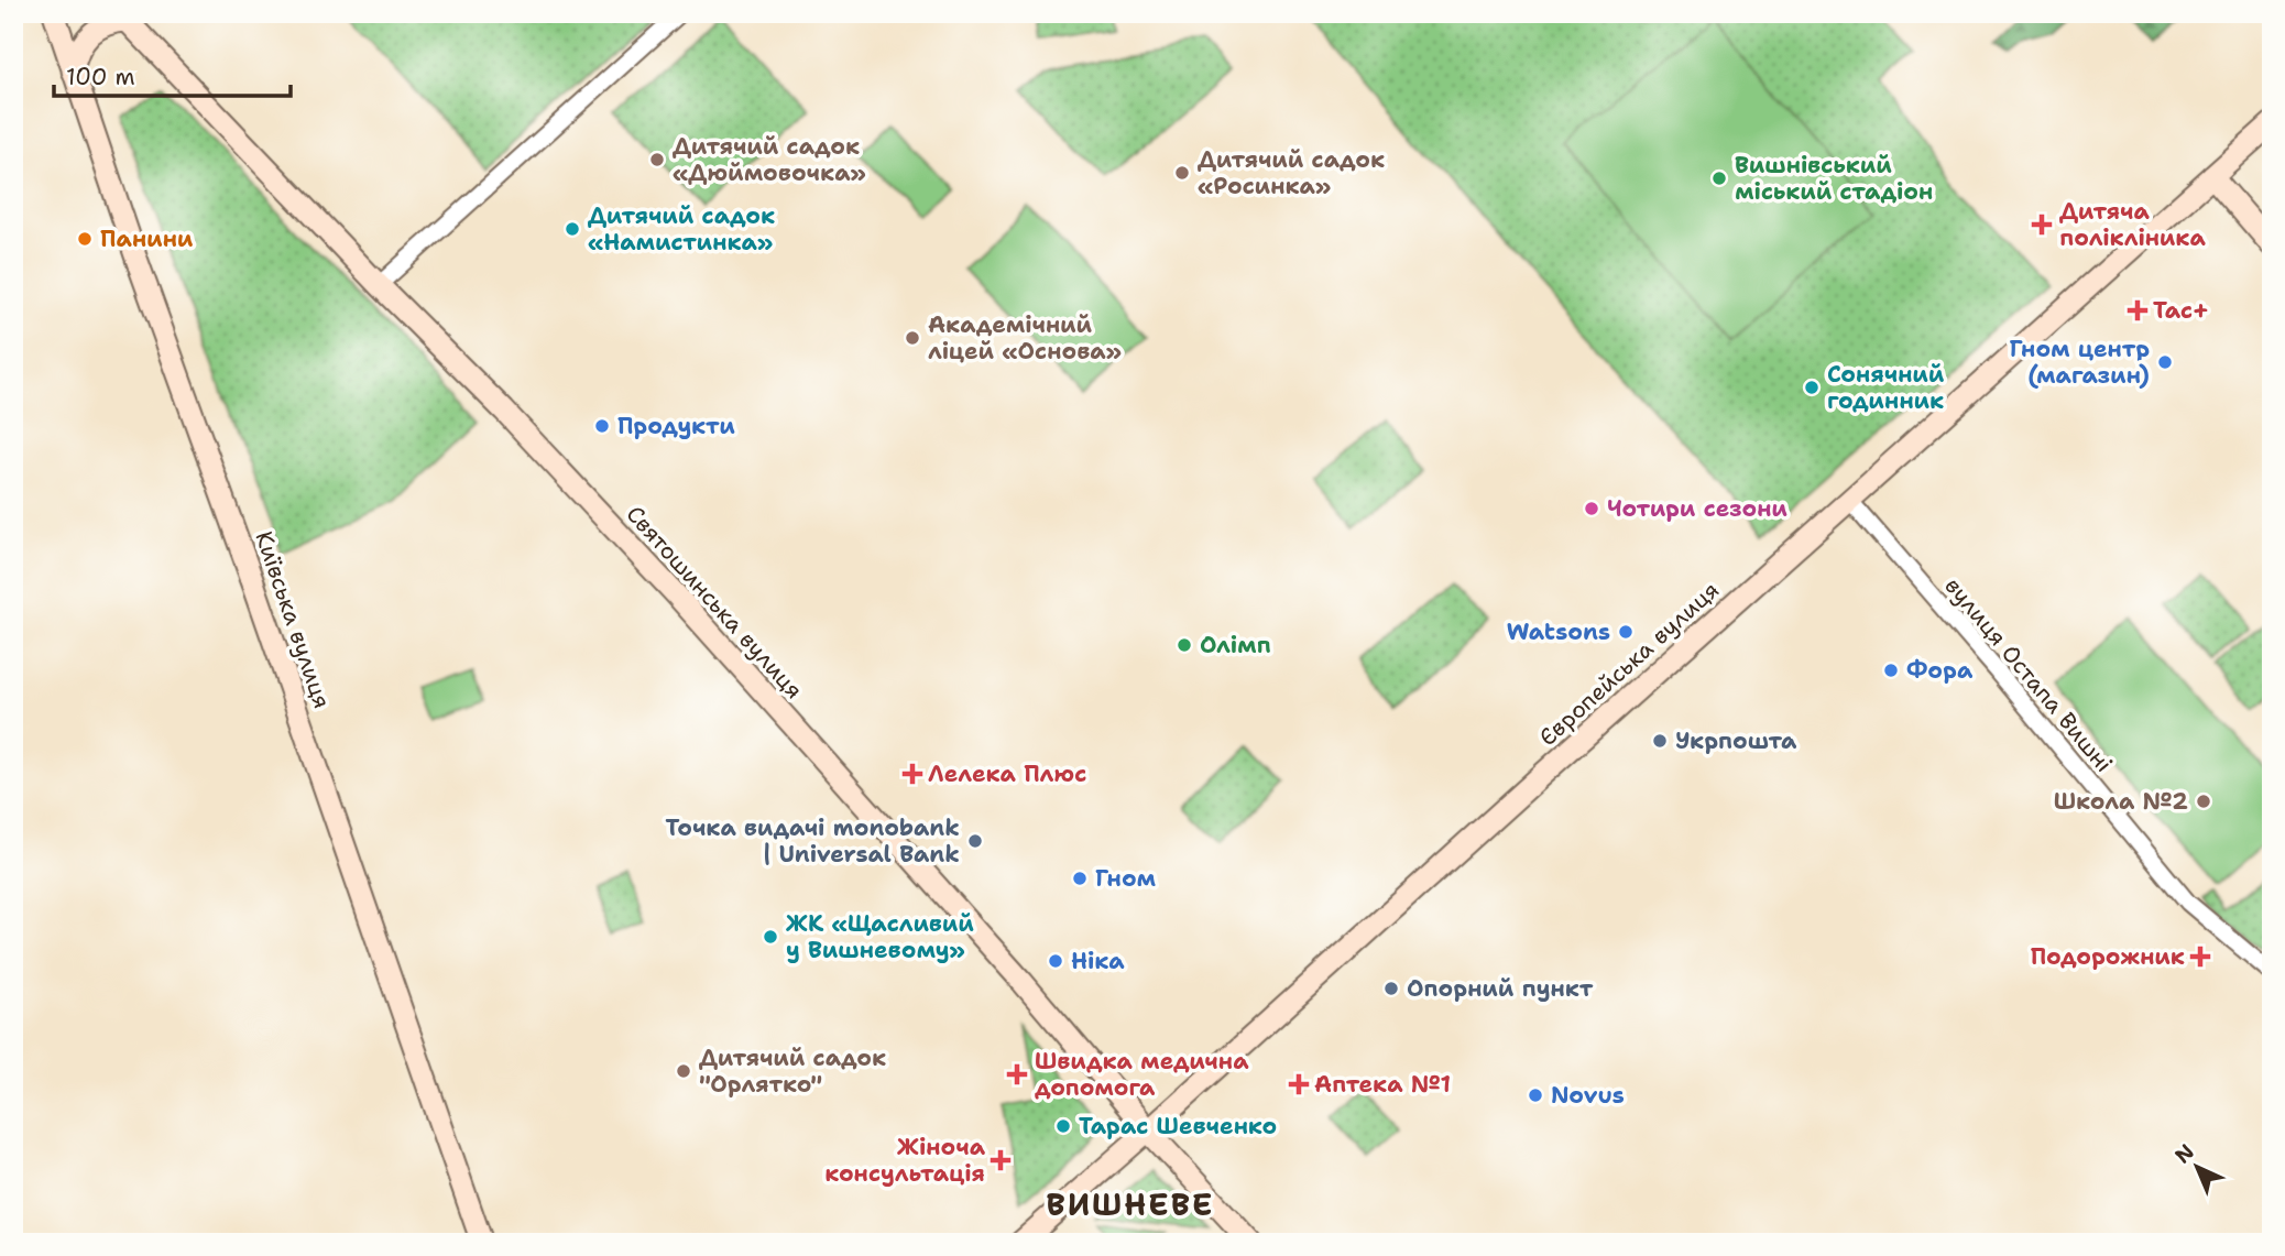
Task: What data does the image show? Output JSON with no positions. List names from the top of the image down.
{
  "streets": {
    "street": [
      "Святошинська вулиця",
      "Київська вулиця",
      "Європейська вулиця",
      "вулиця Остапа Вишні"
    ]
  },
  "crossings": [
    ["Святошинська вулиця", "Європейська вулиця"],
    ["Європейська вулиця", "вулиця Остапа Вишні"]
  ],
  "districts": ["ВИШНЕВЕ"],
  "places": {
    "other": [
      "Дитячий садок «Дюймовочка»",
      "Дитячий садок «Росинка»",
      "Вишнівський міський стадіон",
      "Дитячий садок «Намистинка»",
      "Панини",
      "Академічний ліцей «Основа»",
      "Гном центр (магазин)",
      "Сонячний годинник",
      "Продукти",
      "Чотири сезони",
      "Watsons",
      "Олімп",
      "Фора",
      "Укрпошта",
      "Школа №2",
      "Точка видачі monobank | Universal Bank",
      "Гном",
      "ЖК «Щасливий у Вишневому»",
      "Ніка",
      "Опорний пункт",
      "Дитячий садок \"Орлятко\"",
      "Novus",
      "Тарас Шевченко"
    ],
    "health": [
      "Дитяча полікліника",
      "Тас+",
      "Лелека Плюс",
      "Подорожник",
      "Швидка медична допомога",
      "Аптека №1",
      "Жіноча консультація"
    ]
  },
  "scale_bar": "100 m",
  "north": "top left"
}
